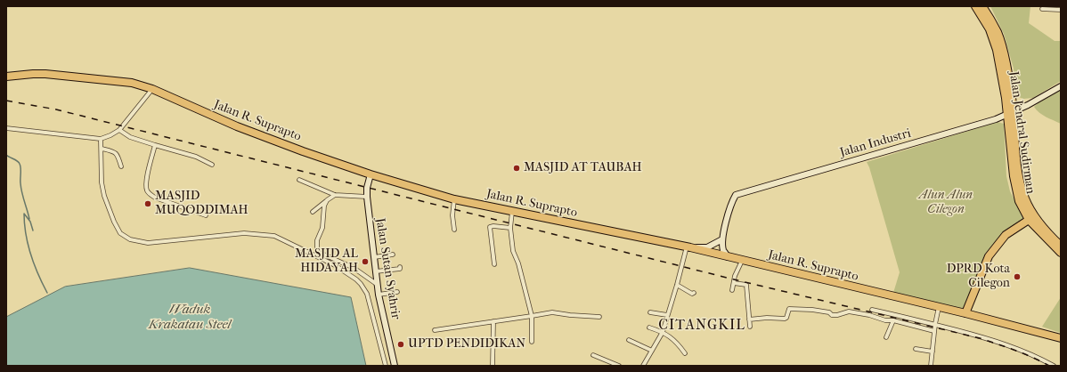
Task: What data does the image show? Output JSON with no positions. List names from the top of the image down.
{
  "streets": {
    "highway": ["Jalan R. Suprapto", "Jalan Jendral Sudirman"],
    "street": ["Jalan Industri", "Jalan Sutan Syahrir"]
  },
  "crossings": [
    ["Jalan R. Suprapto", "Jalan Industri"],
    ["Jalan R. Suprapto", "Jalan Sutan Syahrir"],
    ["Jalan Jendral Sudirman", "Jalan Industri"]
  ],
  "districts": ["CITANGKIL"],
  "water": ["Waduk Krakatau Steel"],
  "parks": ["Alun Alun Cilegon"],
  "places": [
    "MASJID AT TAUBAH",
    "MASJID MUQODDIMAH",
    "MASJID AL HIDAYAH",
    "DPRD Kota Cilegon",
    "UPTD PENDIDIKAN"
  ]
}
